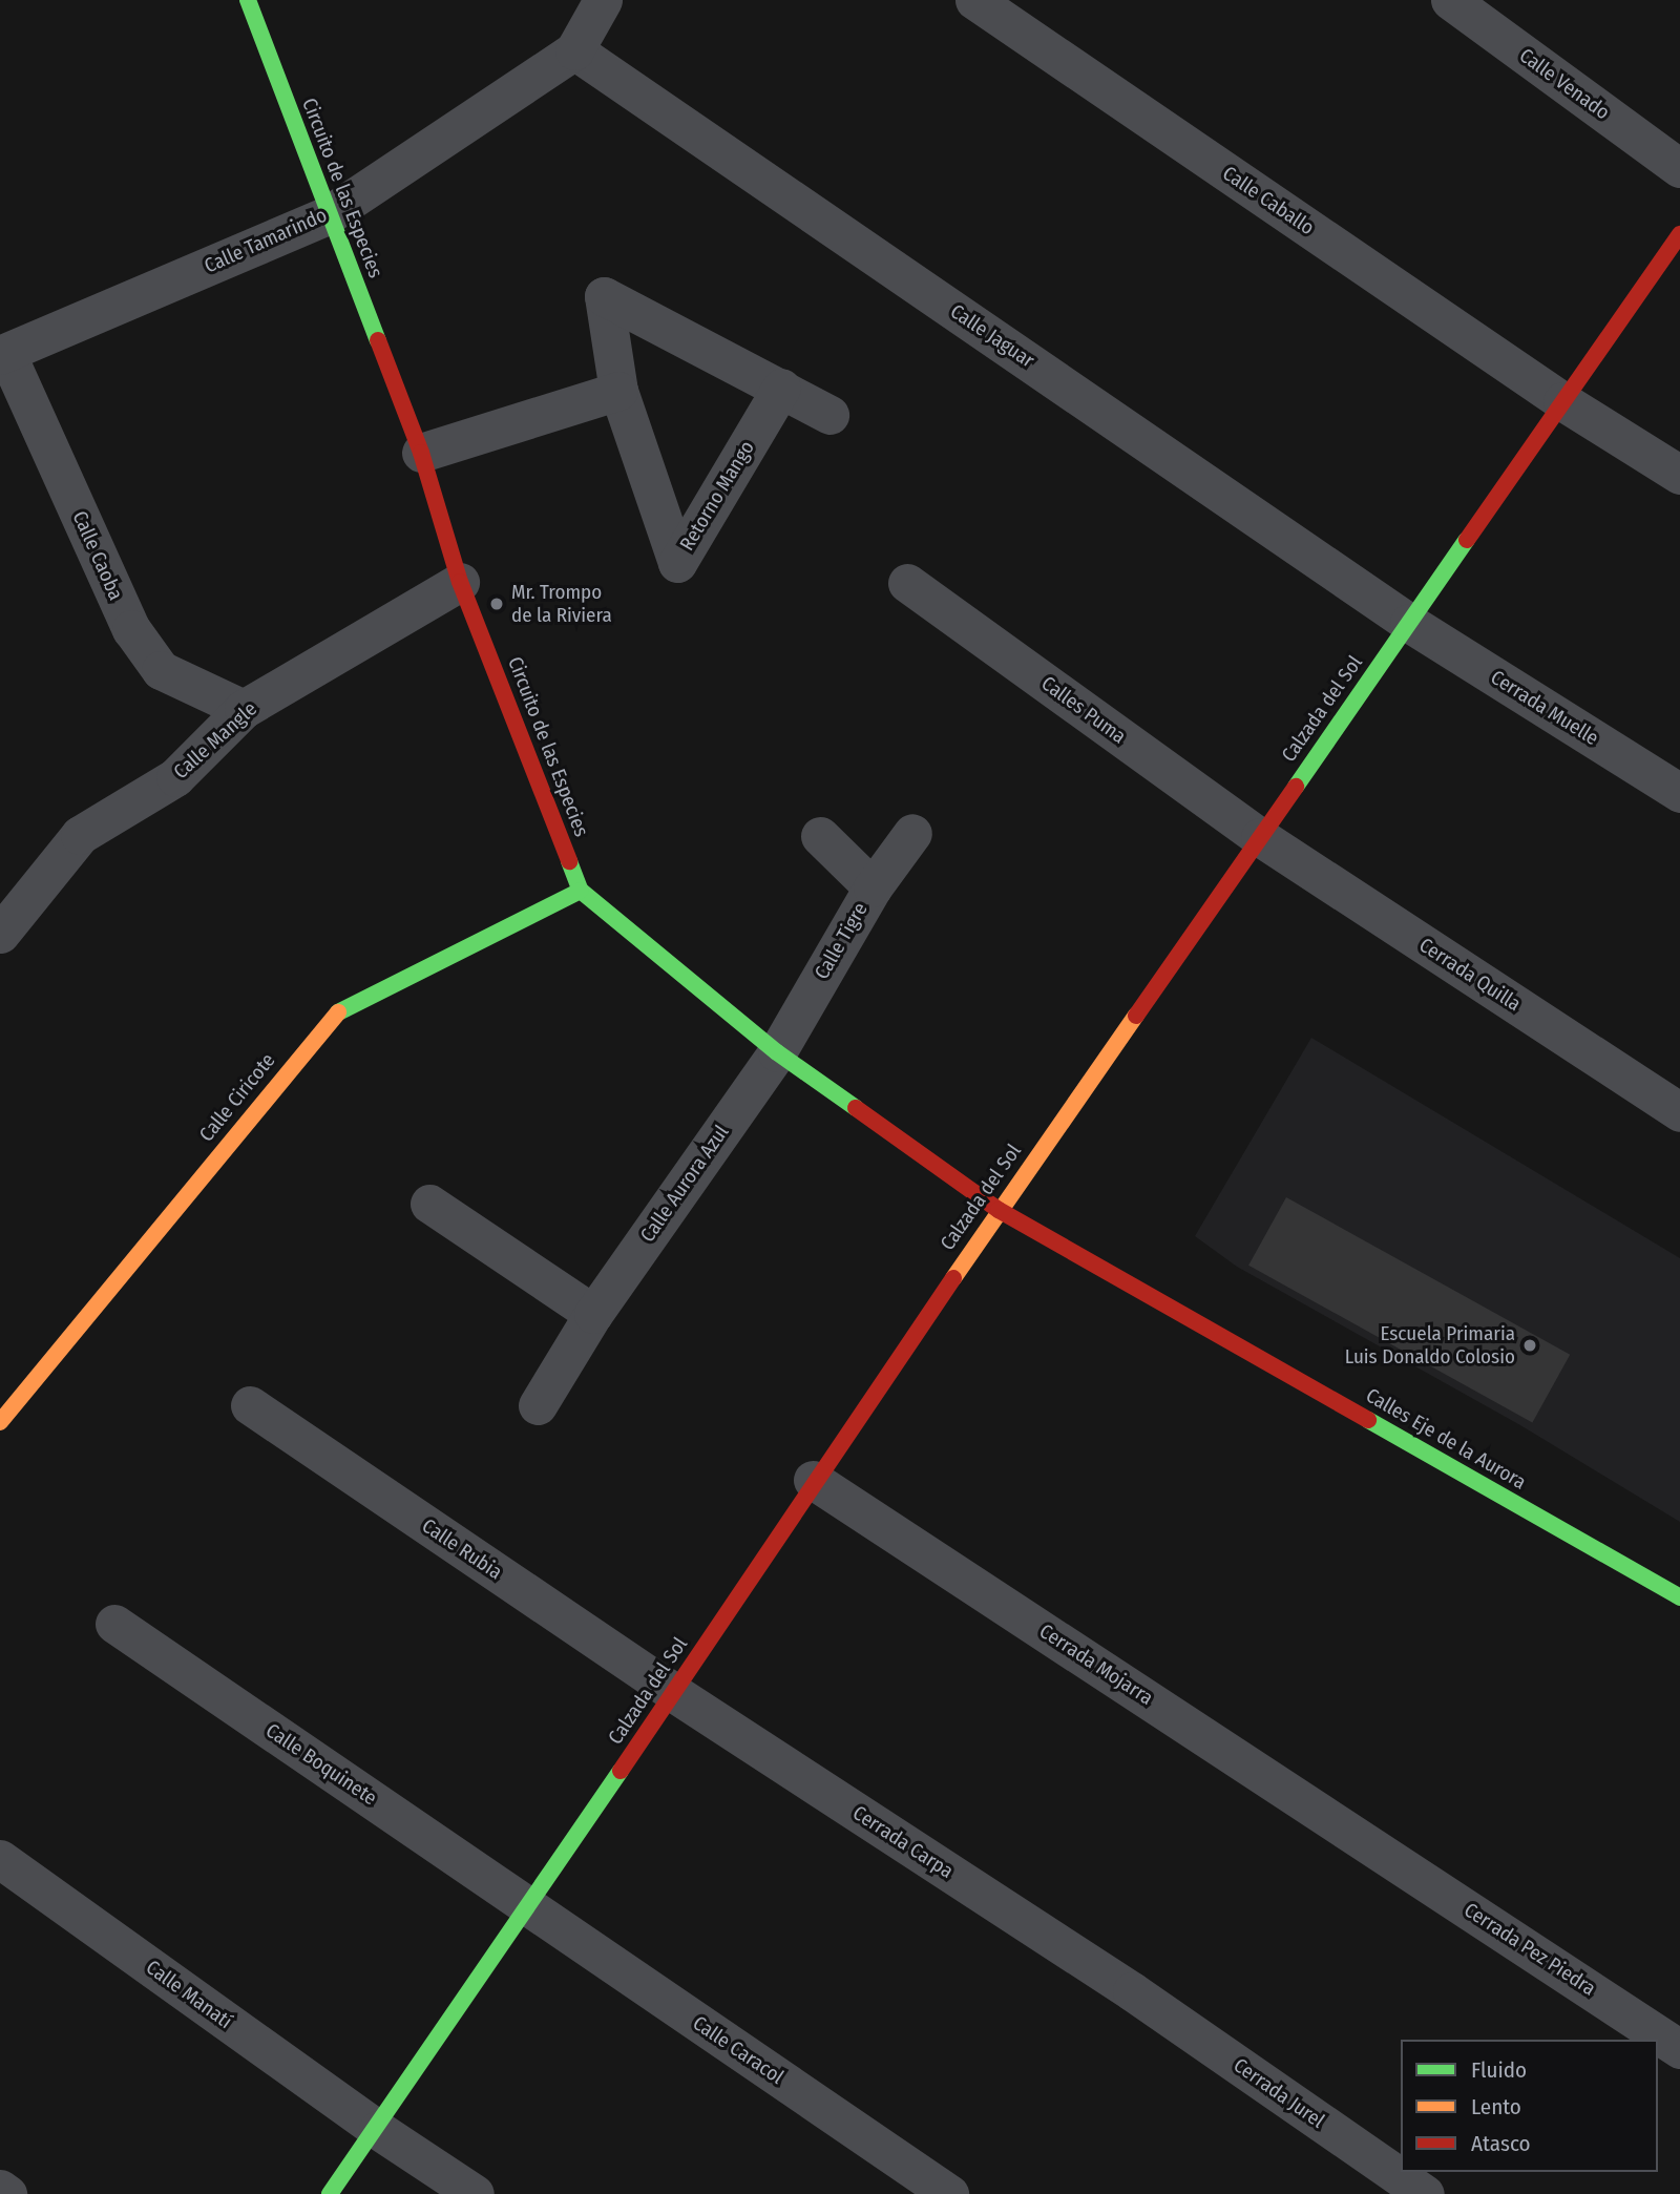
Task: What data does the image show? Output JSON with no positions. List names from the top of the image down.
{
  "streets": {
    "street": [
      "Calle Venado",
      "Circuito de las Especies",
      "Calle Caballo",
      "Calle Tamarindo",
      "Calle Jaguar",
      "Retorno Mango",
      "Calle Caoba",
      "Cerrada Muelle",
      "Calzada del Sol",
      "Calles Puma",
      "Calle Mangle",
      "Calle Tigre",
      "Cerrada Quilla",
      "Calle Ciricote",
      "Calle Aurora Azul",
      "Calles Eje de la Aurora",
      "Calle Rubia",
      "Cerrada Mojarra",
      "Calle Boquinete",
      "Cerrada Carpa",
      "Cerrada Pez Piedra",
      "Calle Manatí",
      "Calle Caracol",
      "Cerrada Jurel"
    ]
  },
  "crossings": [
    ["Circuito de las Especies", "Calle Tamarindo"],
    ["Circuito de las Especies", "Calzada del Sol"],
    ["Circuito de las Especies", "Calle Mangle"],
    ["Circuito de las Especies", "Calle Tigre"],
    ["Circuito de las Especies", "Calle Ciricote"],
    ["Circuito de las Especies", "Calle Aurora Azul"],
    ["Circuito de las Especies", "Calles Eje de la Aurora"],
    ["Calle Caballo", "Calzada del Sol"],
    ["Calle Tamarindo", "Calle Jaguar"],
    ["Calle Tamarindo", "Calle Caoba"],
    ["Calle Jaguar", "Cerrada Muelle"],
    ["Calle Jaguar", "Calzada del Sol"],
    ["Calle Caoba", "Calle Mangle"],
    ["Cerrada Muelle", "Calzada del Sol"],
    ["Calzada del Sol", "Calles Puma"],
    ["Calzada del Sol", "Cerrada Quilla"],
    ["Calzada del Sol", "Calles Eje de la Aurora"],
    ["Calzada del Sol", "Calle Rubia"],
    ["Calzada del Sol", "Cerrada Mojarra"],
    ["Calzada del Sol", "Calle Boquinete"],
    ["Calzada del Sol", "Cerrada Carpa"],
    ["Calzada del Sol", "Calle Manatí"],
    ["Calzada del Sol", "Calle Caracol"],
    ["Calles Puma", "Cerrada Quilla"],
    ["Calle Tigre", "Calle Aurora Azul"],
    ["Calle Rubia", "Cerrada Carpa"],
    ["Cerrada Mojarra", "Cerrada Pez Piedra"],
    ["Calle Boquinete", "Calle Caracol"],
    ["Cerrada Carpa", "Cerrada Jurel"]
  ],
  "places": ["Mr. Trompo de la Riviera", "Escuela Primaria Luis Donaldo Colosio"],
  "legend": ["Fluido", "Lento", "Atasco"]
}
